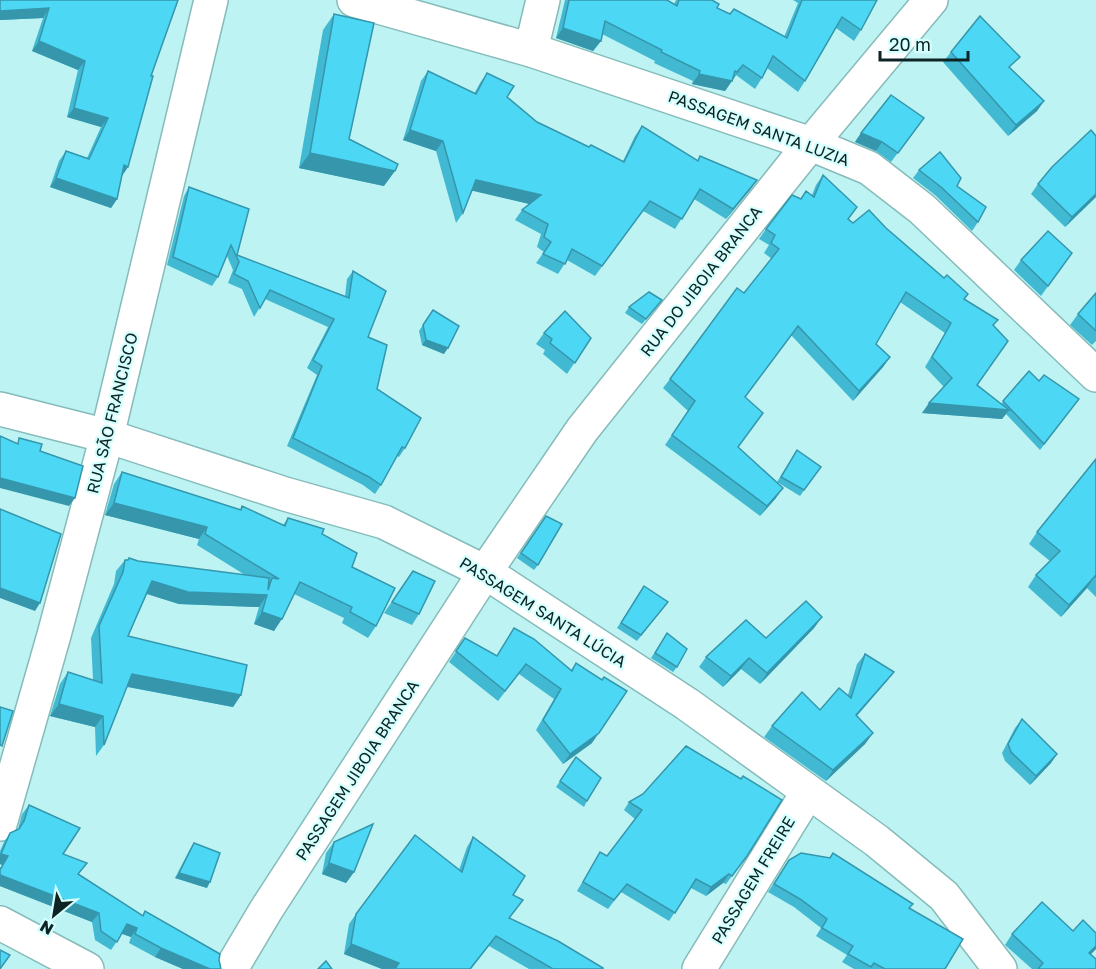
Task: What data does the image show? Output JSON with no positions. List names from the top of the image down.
{
  "streets": {
    "street": [
      "PASSAGEM SANTA LUZIA",
      "RUA DO JIBOIA BRANCA",
      "RUA SÃO FRANCISCO",
      "PASSAGEM SANTA LÚCIA",
      "PASSAGEM JIBOIA BRANCA",
      "PASSAGEM FREIRE"
    ]
  },
  "crossings": [
    ["PASSAGEM SANTA LUZIA", "RUA DO JIBOIA BRANCA"],
    ["RUA DO JIBOIA BRANCA", "PASSAGEM SANTA LÚCIA"],
    ["RUA DO JIBOIA BRANCA", "PASSAGEM JIBOIA BRANCA"],
    ["RUA SÃO FRANCISCO", "PASSAGEM SANTA LÚCIA"],
    ["PASSAGEM SANTA LÚCIA", "PASSAGEM JIBOIA BRANCA"],
    ["PASSAGEM SANTA LÚCIA", "PASSAGEM FREIRE"]
  ],
  "scale_bar": "20 m",
  "north": "bottom left"
}
